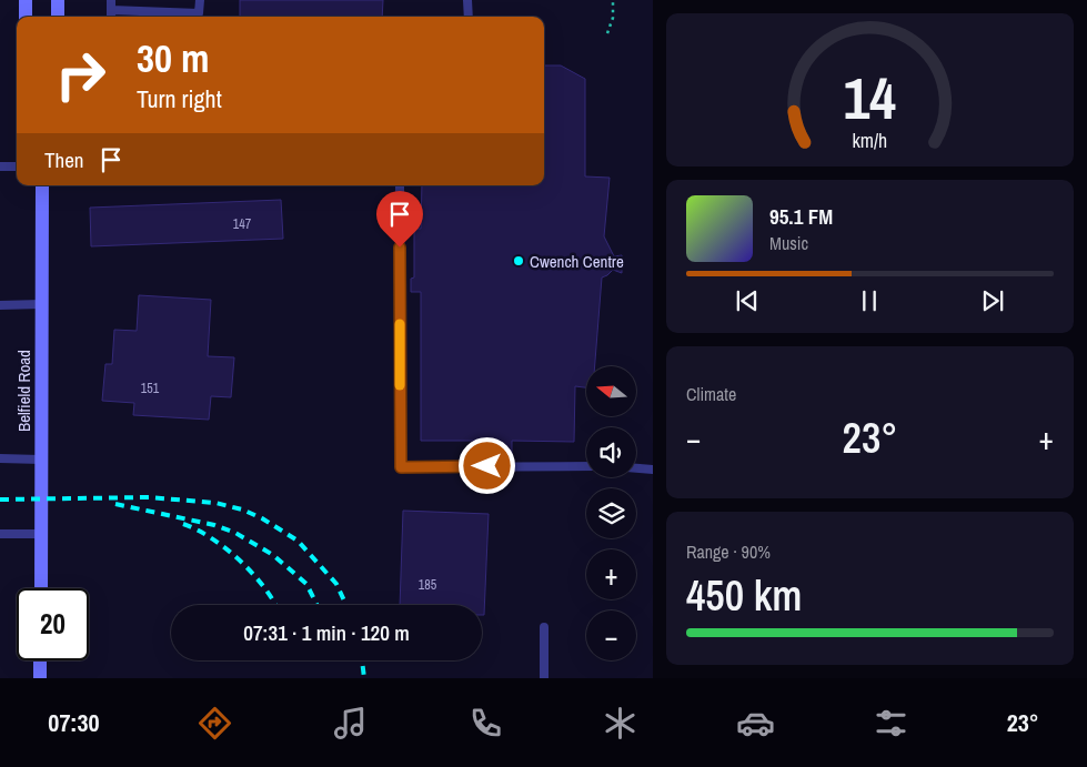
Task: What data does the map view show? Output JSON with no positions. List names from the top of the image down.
{
  "streets": {
    "main road": ["Belfield Road"]
  },
  "places": ["Cwench Centre"],
  "house_numbers": ["147", "151", "185"],
  "north": "left",
  "page": {
    "turn": ["30 m", "Turn right"],
    "then": "Then",
    "song": ["95.1 FM", "Music"],
    "tile": [
      "Climate",
      ["Range · 90%", "450 km"]
    ],
    "map_buttons": ["+", "−"],
    "heat": ["−", "23°", "+"],
    "limit": "20",
    "trip": "07:31 · 1 min · 120 m",
    "tabs": ["07:30", "23°"],
    "gauge": ["14", "km/h"]
  }
}
